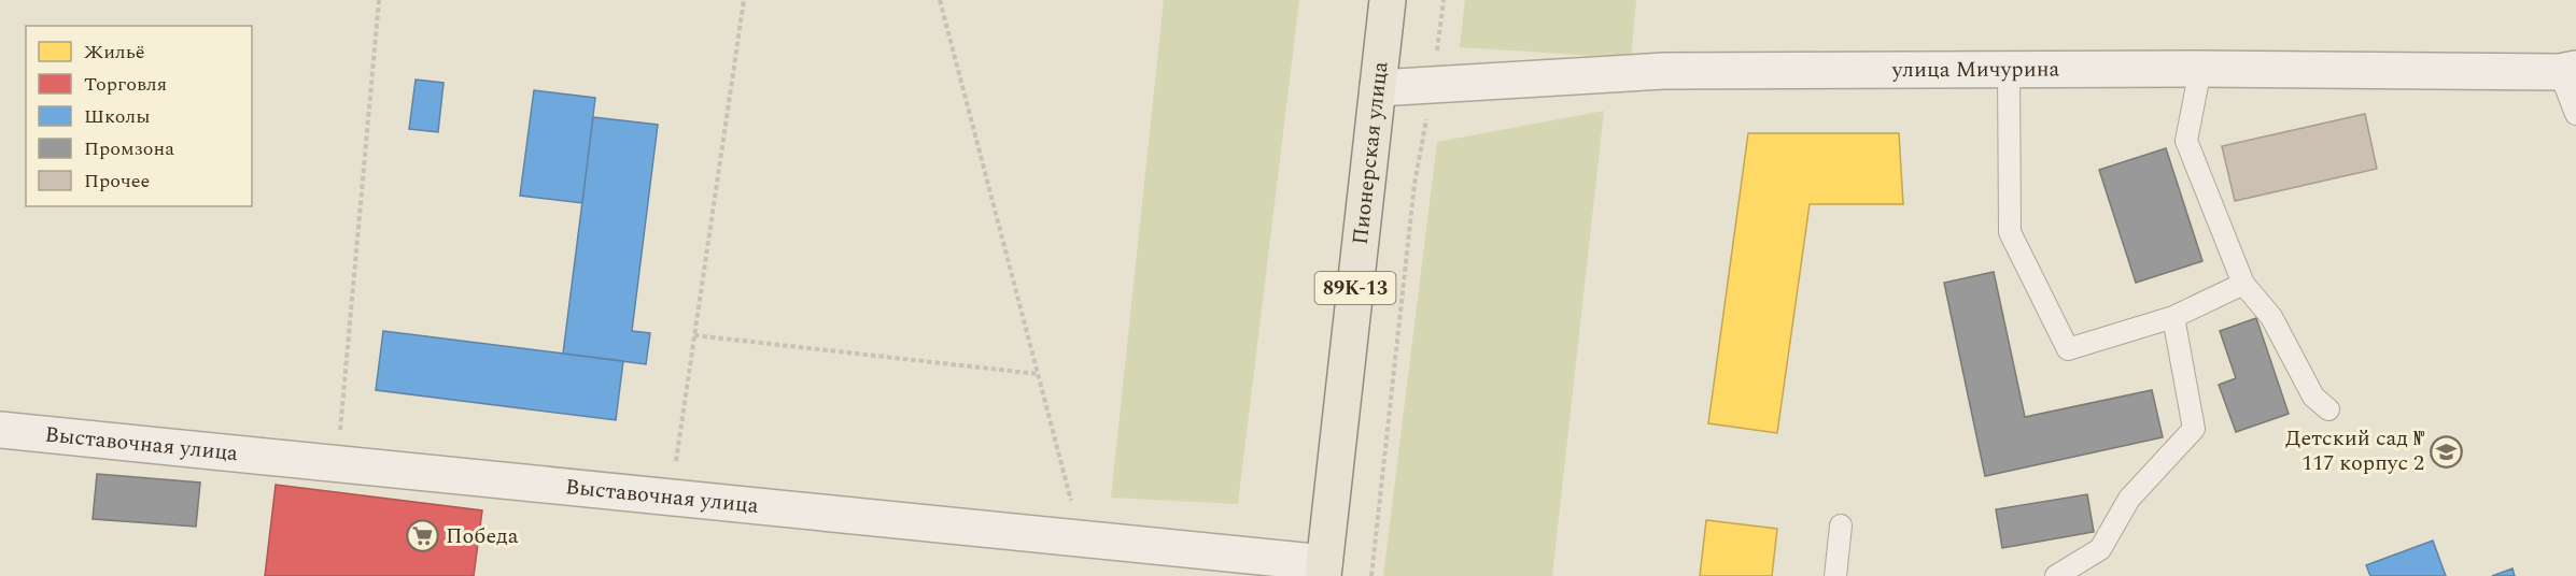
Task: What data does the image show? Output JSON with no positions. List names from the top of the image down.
{
  "streets": {
    "main road": ["Пионерская улица", "89К-13"],
    "street": ["улица Мичурина", "Выставочная улица"]
  },
  "crossings": [
    ["улица Мичурина", "Пионерская улица"],
    ["Пионерская улица", "Выставочная улица"]
  ],
  "places": {
    "school or university": ["Детский сад № 117 корпус 2"],
    "supermarket": ["Победа"]
  },
  "legend": [
    "Жильё",
    "Торговля",
    "Школы",
    "Промзона",
    "Прочее"
  ]
}
